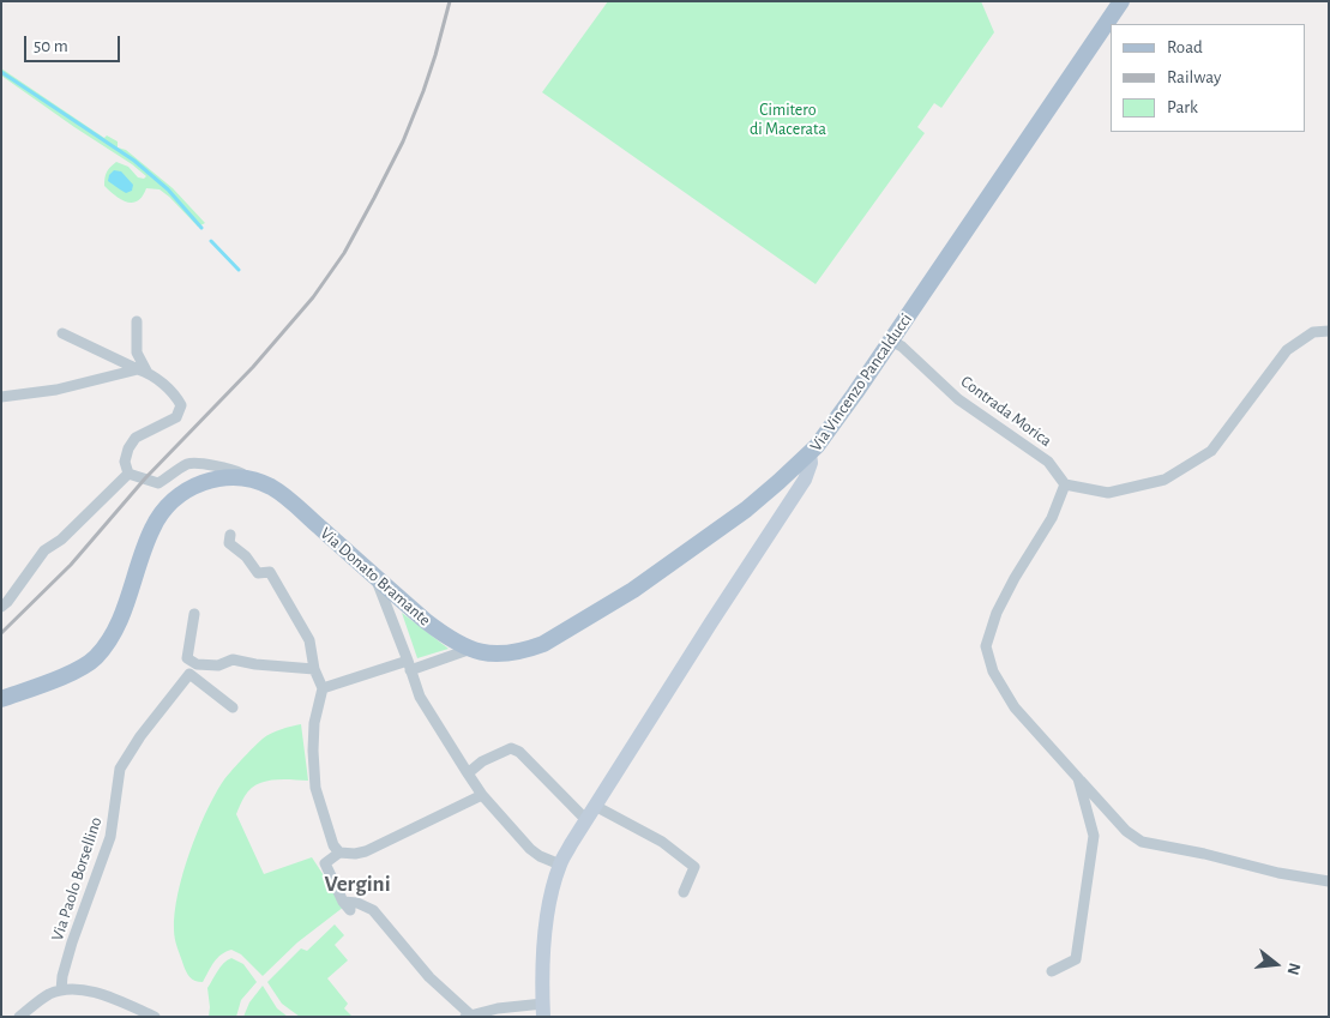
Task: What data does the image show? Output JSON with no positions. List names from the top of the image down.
{
  "streets": {
    "main road": ["Via Vincenzo Pancalducci", "Via Donato Bramante"],
    "street": ["Contrada Morica", "Via Paolo Borsellino"]
  },
  "crossings": [
    ["Via Vincenzo Pancalducci", "Contrada Morica"],
    ["Via Vincenzo Pancalducci", "Via Donato Bramante"]
  ],
  "districts": ["Vergini"],
  "parks": ["Cimitero di Macerata"],
  "legend": ["Road", "Railway", "Park"],
  "scale_bar": "50 m",
  "north": "right"
}
